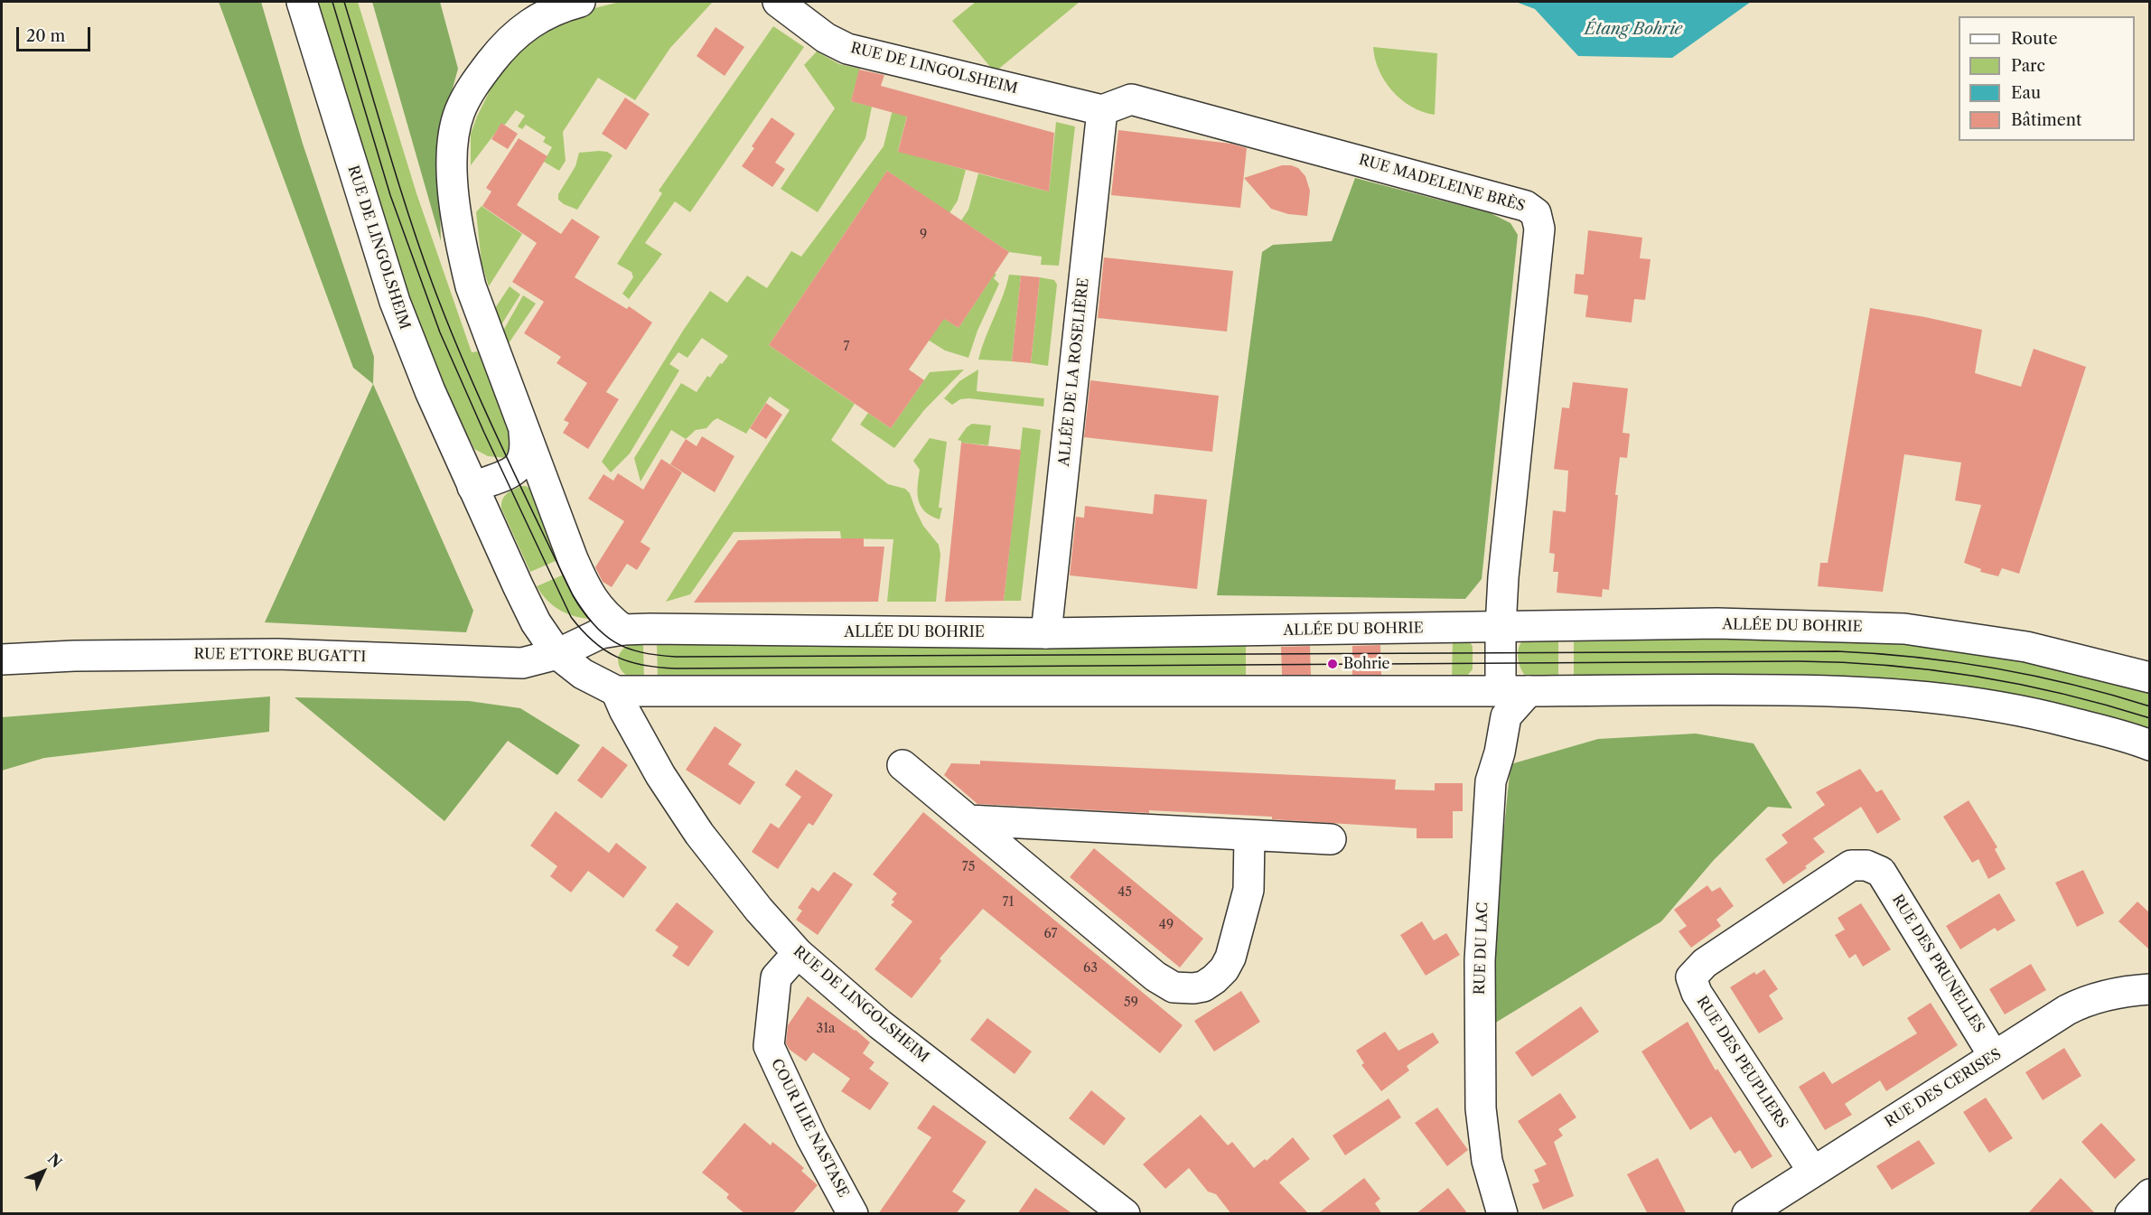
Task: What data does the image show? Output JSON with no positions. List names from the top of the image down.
{
  "streets": {
    "street": [
      "RUE DE LINGOLSHEIM",
      "RUE MADELEINE BRÈS",
      "ALLÉE DE LA ROSELIÈRE",
      "ALLÉE DU BOHRIE",
      "RUE ETTORE BUGATTI",
      "RUE DU LAC",
      "RUE DES PRUNELLES",
      "RUE DES PEUPLIERS",
      "RUE DES CERISES",
      "COUR ILIE NASTASE"
    ]
  },
  "crossings": [
    ["RUE DE LINGOLSHEIM", "RUE MADELEINE BRÈS"],
    ["RUE DE LINGOLSHEIM", "ALLÉE DE LA ROSELIÈRE"],
    ["RUE DE LINGOLSHEIM", "ALLÉE DU BOHRIE"],
    ["RUE DE LINGOLSHEIM", "RUE ETTORE BUGATTI"],
    ["RUE DE LINGOLSHEIM", "COUR ILIE NASTASE"],
    ["RUE MADELEINE BRÈS", "ALLÉE DE LA ROSELIÈRE"],
    ["RUE MADELEINE BRÈS", "ALLÉE DU BOHRIE"],
    ["RUE MADELEINE BRÈS", "RUE DU LAC"],
    ["ALLÉE DE LA ROSELIÈRE", "ALLÉE DU BOHRIE"],
    ["ALLÉE DU BOHRIE", "RUE ETTORE BUGATTI"],
    ["RUE DES PRUNELLES", "RUE DES PEUPLIERS"],
    ["RUE DES PRUNELLES", "RUE DES CERISES"],
    ["RUE DES PEUPLIERS", "RUE DES CERISES"]
  ],
  "water": ["Étang Bohrie"],
  "places": ["Bohrie"],
  "house_numbers": [
    "9",
    "7",
    "75",
    "45",
    "71",
    "49",
    "67",
    "63",
    "59",
    "31a"
  ],
  "legend": [
    "Route",
    "Parc",
    "Eau",
    "Bâtiment"
  ],
  "scale_bar": "20 m",
  "north": "top right"
}
